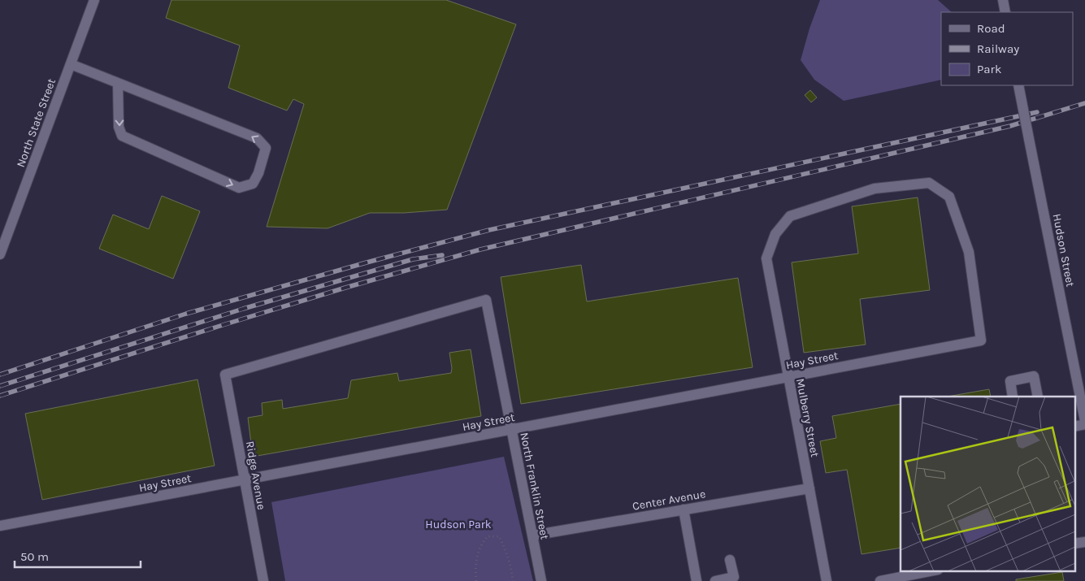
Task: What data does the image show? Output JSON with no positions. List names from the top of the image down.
{
  "streets": {
    "street": [
      "North State Street",
      "Hudson Street",
      "Hay Street",
      "Mulberry Street",
      "Ridge Avenue",
      "North Franklin Street",
      "Center Avenue"
    ]
  },
  "crossings": [
    ["Hay Street", "Mulberry Street"],
    ["Hay Street", "Ridge Avenue"],
    ["Hay Street", "North Franklin Street"],
    ["Mulberry Street", "Center Avenue"],
    ["Ridge Avenue", "North Franklin Street"],
    ["North Franklin Street", "Center Avenue"]
  ],
  "parks": ["Hudson Park"],
  "legend": ["Road", "Railway", "Park"],
  "scale_bar": "50 m"
}
